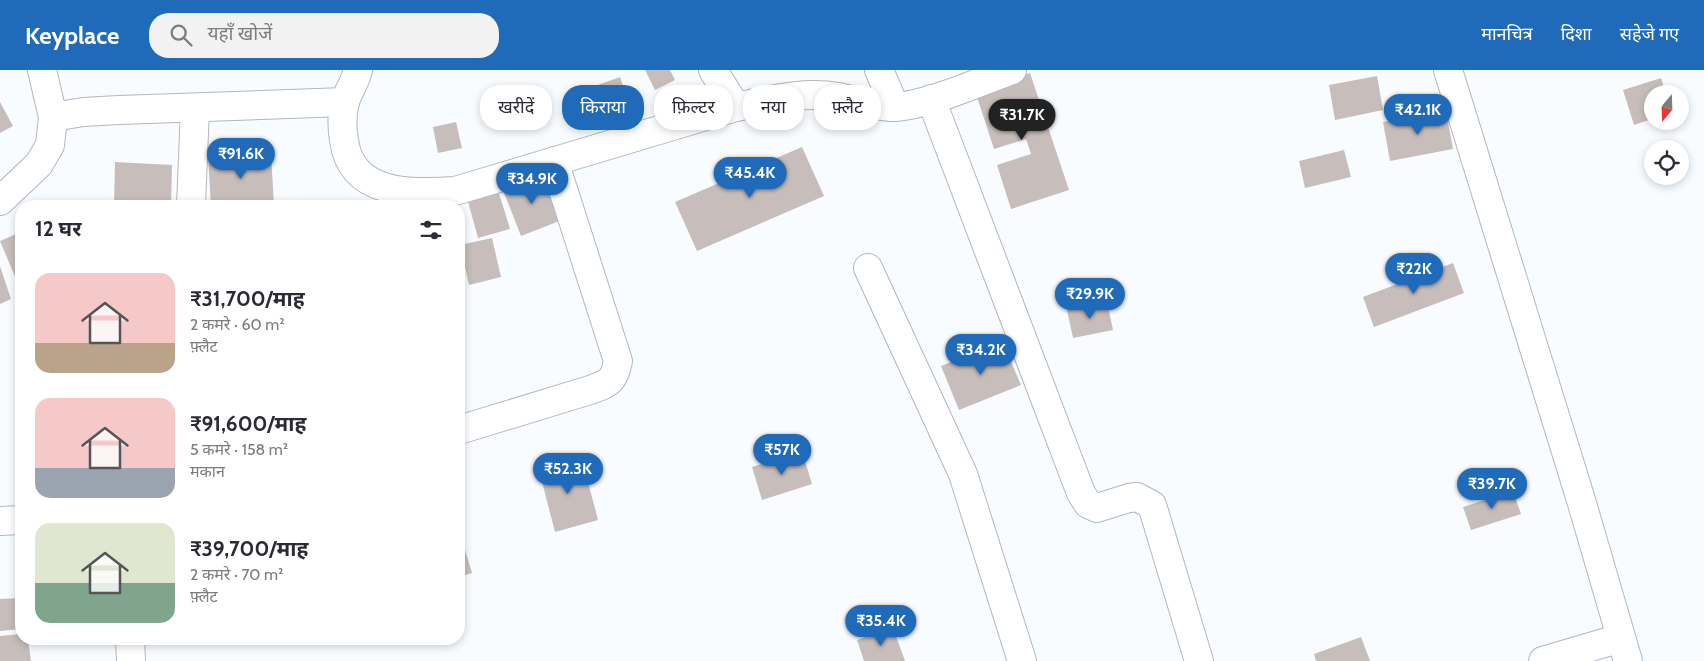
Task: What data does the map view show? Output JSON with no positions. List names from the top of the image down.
{
  "north": "bottom",
  "page": {
    "header": "Keyplace",
    "search": "यहाँ खोजें",
    "nav": ["मानचित्र", "दिशा", "सहेजे गए"],
    "chip": [
      "खरीदें",
      "किराया",
      "फ़िल्टर",
      "नया",
      "फ़्लैट"
    ],
    "price": [
      "₹42.1K",
      "₹31.7K",
      "₹91.6K",
      "₹45.4K",
      "₹34.9K",
      "₹22K",
      "₹29.9K",
      "₹34.2K",
      "₹57K",
      "₹52.3K",
      "₹39.7K",
      "₹35.4K"
    ],
    "heading": "12 घर",
    "list": [
      {
        "name": "₹31,700/माह",
        "note": "2 कमरे · 60 m² · फ़्लैट"
      },
      {
        "name": "₹91,600/माह",
        "note": "5 कमरे · 158 m² · मकान"
      },
      {
        "name": "₹39,700/माह",
        "note": "2 कमरे · 70 m² · फ़्लैट"
      }
    ]
  }
}
